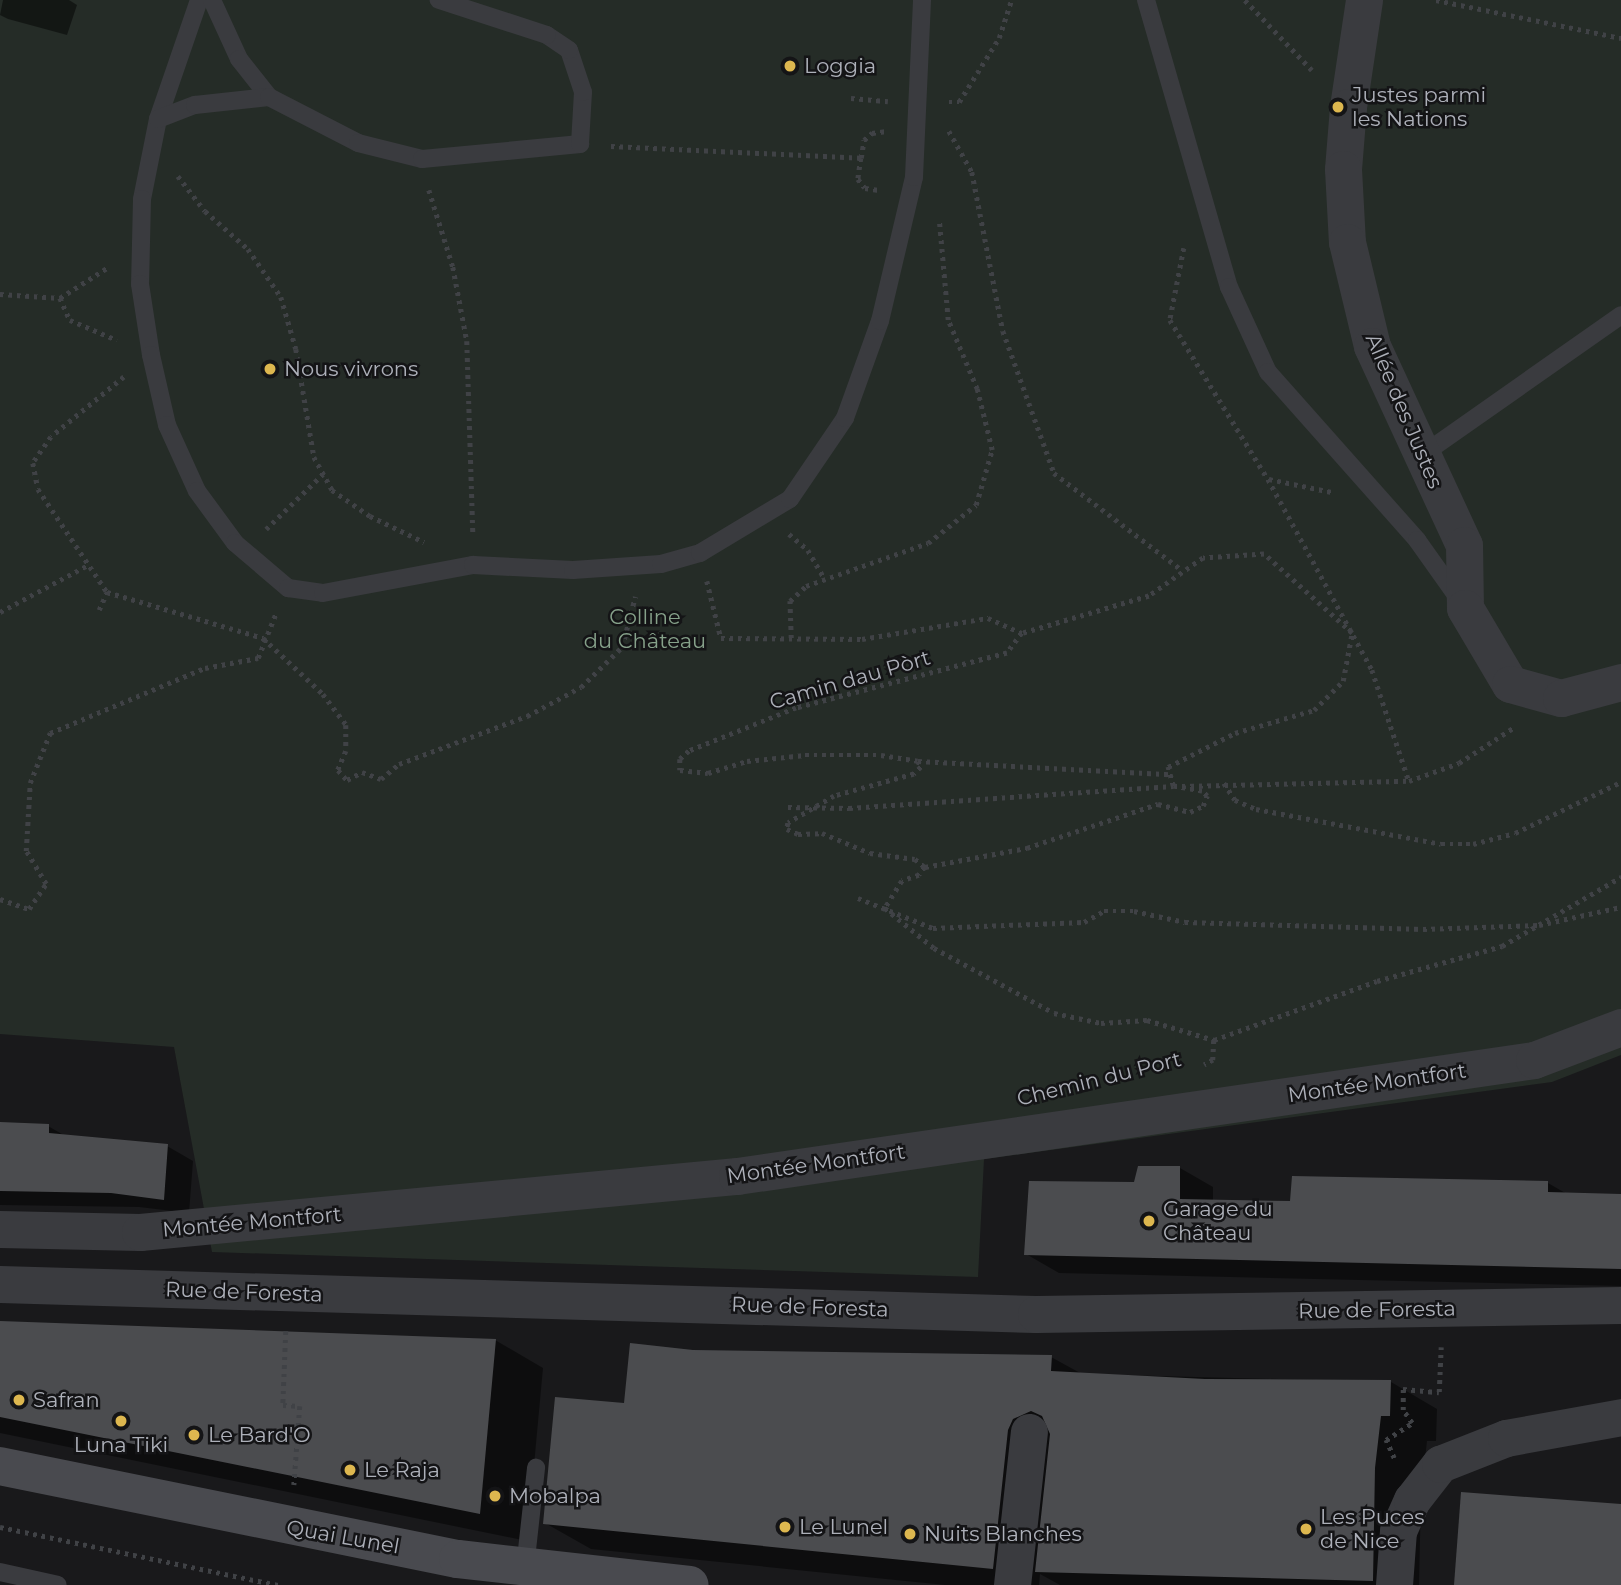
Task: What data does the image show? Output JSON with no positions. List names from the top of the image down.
{
  "streets": {
    "main road": ["Quai Lunel"],
    "street": ["Allée des Justes", "Montée Montfort", "Rue de Foresta"],
    "path": ["Camin dau Pòrt", "Chemin du Port"]
  },
  "parks": ["Colline du Château"],
  "places": [
    "Loggia",
    "Justes parmi les Nations",
    "Nous vivrons",
    "Garage du Château",
    "Safran",
    "Luna Tiki",
    "Le Bard'O",
    "Le Raja",
    "Mobalpa",
    "Le Lunel",
    "Les Puces de Nice",
    "Nuits Blanches"
  ]
}
